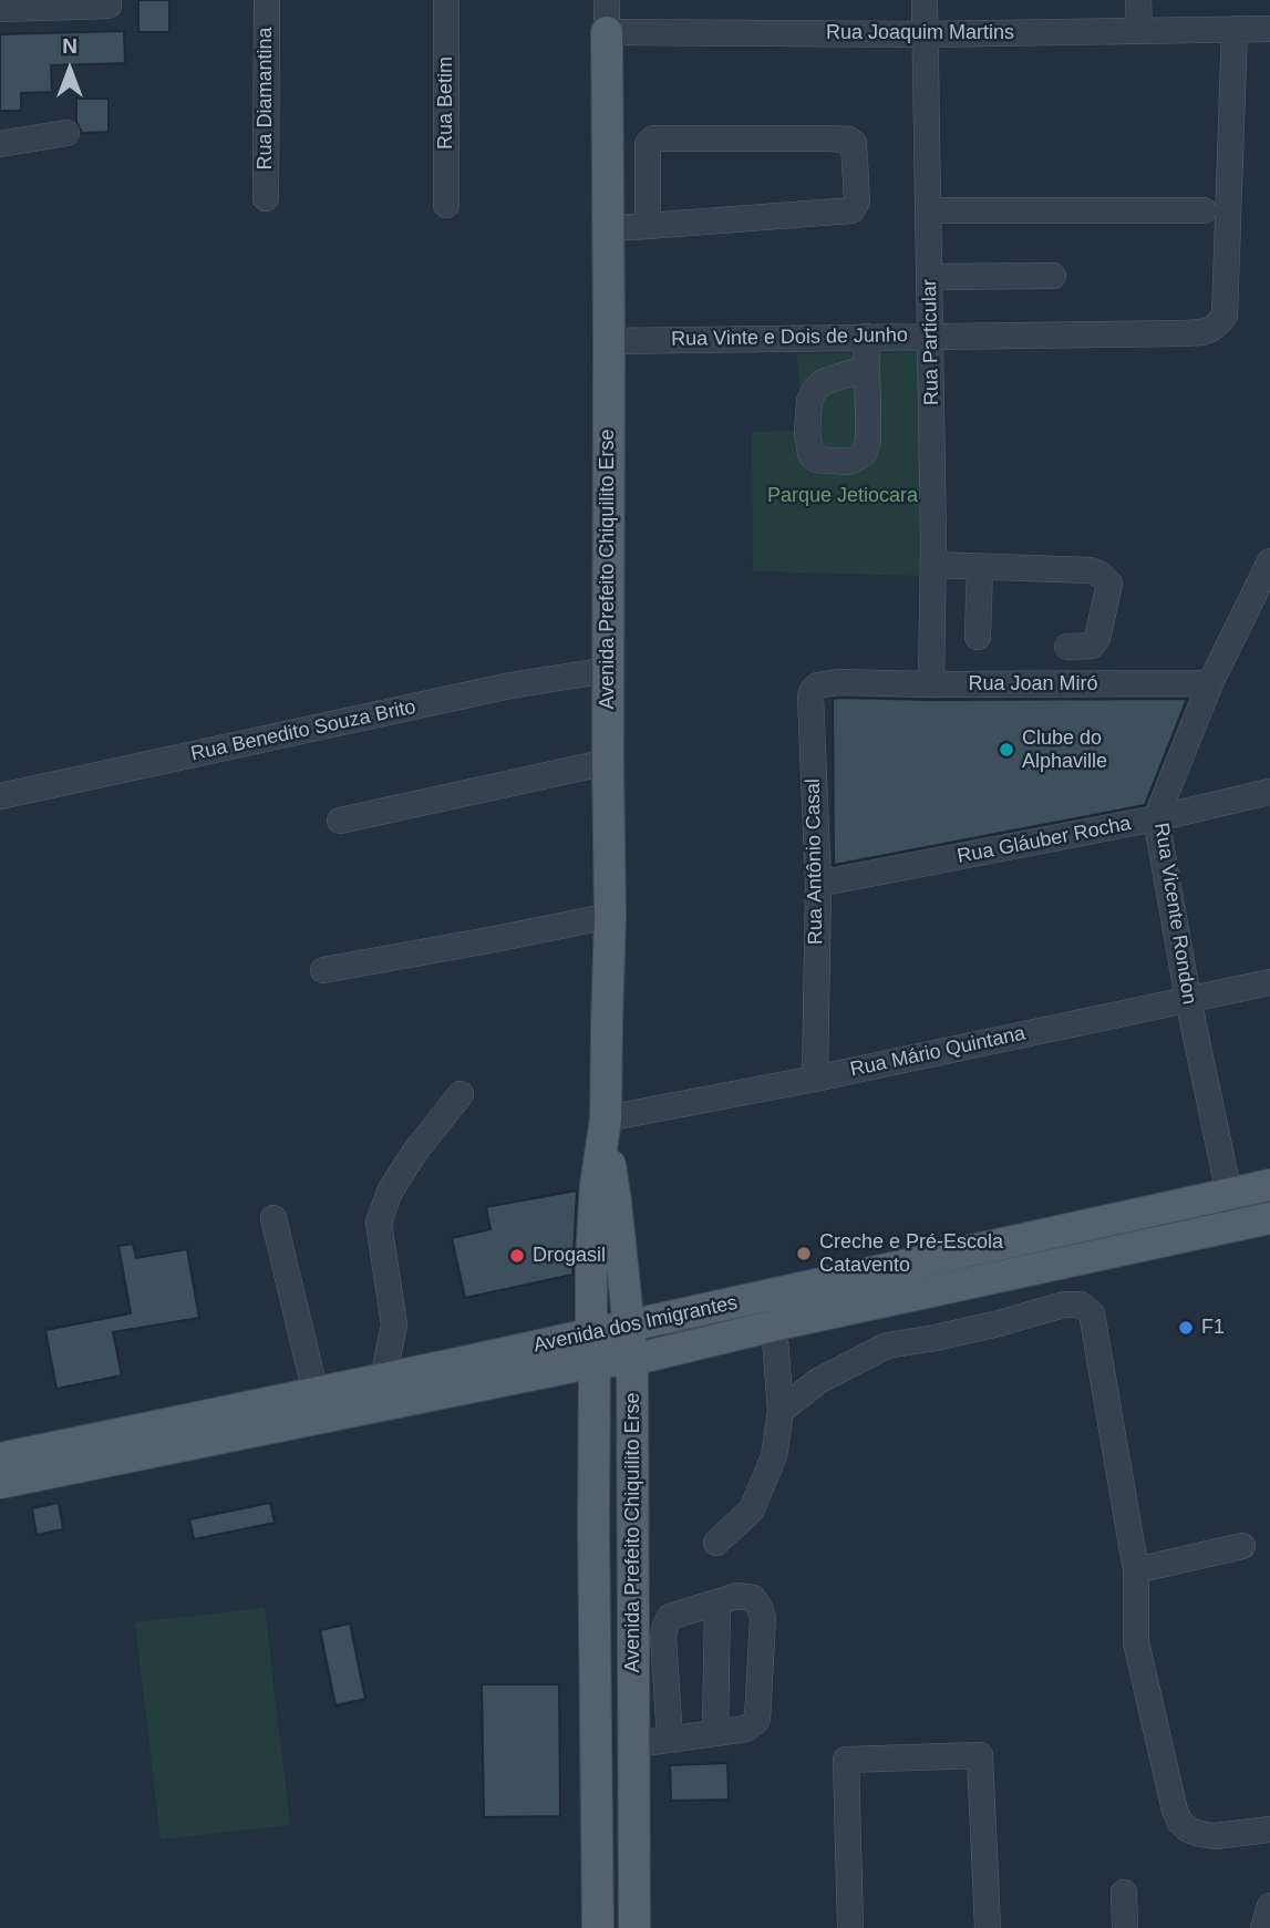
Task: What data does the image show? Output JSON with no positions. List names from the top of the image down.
{
  "streets": {
    "main road": ["Avenida Prefeito Chiquilito Erse", "Avenida dos Imigrantes"],
    "street": [
      "Rua Joaquim Martins",
      "Rua Diamantina",
      "Rua Betim",
      "Rua Vinte e Dois de Junho",
      "Rua Particular",
      "Rua Joan Miró",
      "Rua Benedito Souza Brito",
      "Rua Gláuber Rocha",
      "Rua Antônio Casal",
      "Rua Vicente Rondon",
      "Rua Mário Quintana"
    ]
  },
  "crossings": [
    ["Rua Joaquim Martins", "Rua Vinte e Dois de Junho"],
    ["Rua Joaquim Martins", "Rua Particular"],
    ["Rua Joaquim Martins", "Avenida Prefeito Chiquilito Erse"],
    ["Rua Vinte e Dois de Junho", "Rua Particular"],
    ["Rua Vinte e Dois de Junho", "Avenida Prefeito Chiquilito Erse"],
    ["Rua Particular", "Rua Joan Miró"],
    ["Avenida Prefeito Chiquilito Erse", "Rua Benedito Souza Brito"],
    ["Avenida Prefeito Chiquilito Erse", "Rua Mário Quintana"],
    ["Avenida Prefeito Chiquilito Erse", "Avenida dos Imigrantes"],
    ["Rua Joan Miró", "Rua Antônio Casal"],
    ["Rua Joan Miró", "Rua Vicente Rondon"],
    ["Rua Gláuber Rocha", "Rua Antônio Casal"],
    ["Rua Gláuber Rocha", "Rua Vicente Rondon"],
    ["Rua Antônio Casal", "Rua Mário Quintana"],
    ["Rua Vicente Rondon", "Rua Mário Quintana"],
    ["Rua Vicente Rondon", "Avenida dos Imigrantes"]
  ],
  "parks": ["Parque Jetiocara"],
  "places": [
    "Clube do Alphaville",
    "Creche e Pré-Escola Catavento",
    "Drogasil",
    "F1"
  ],
  "north": "top"
}
